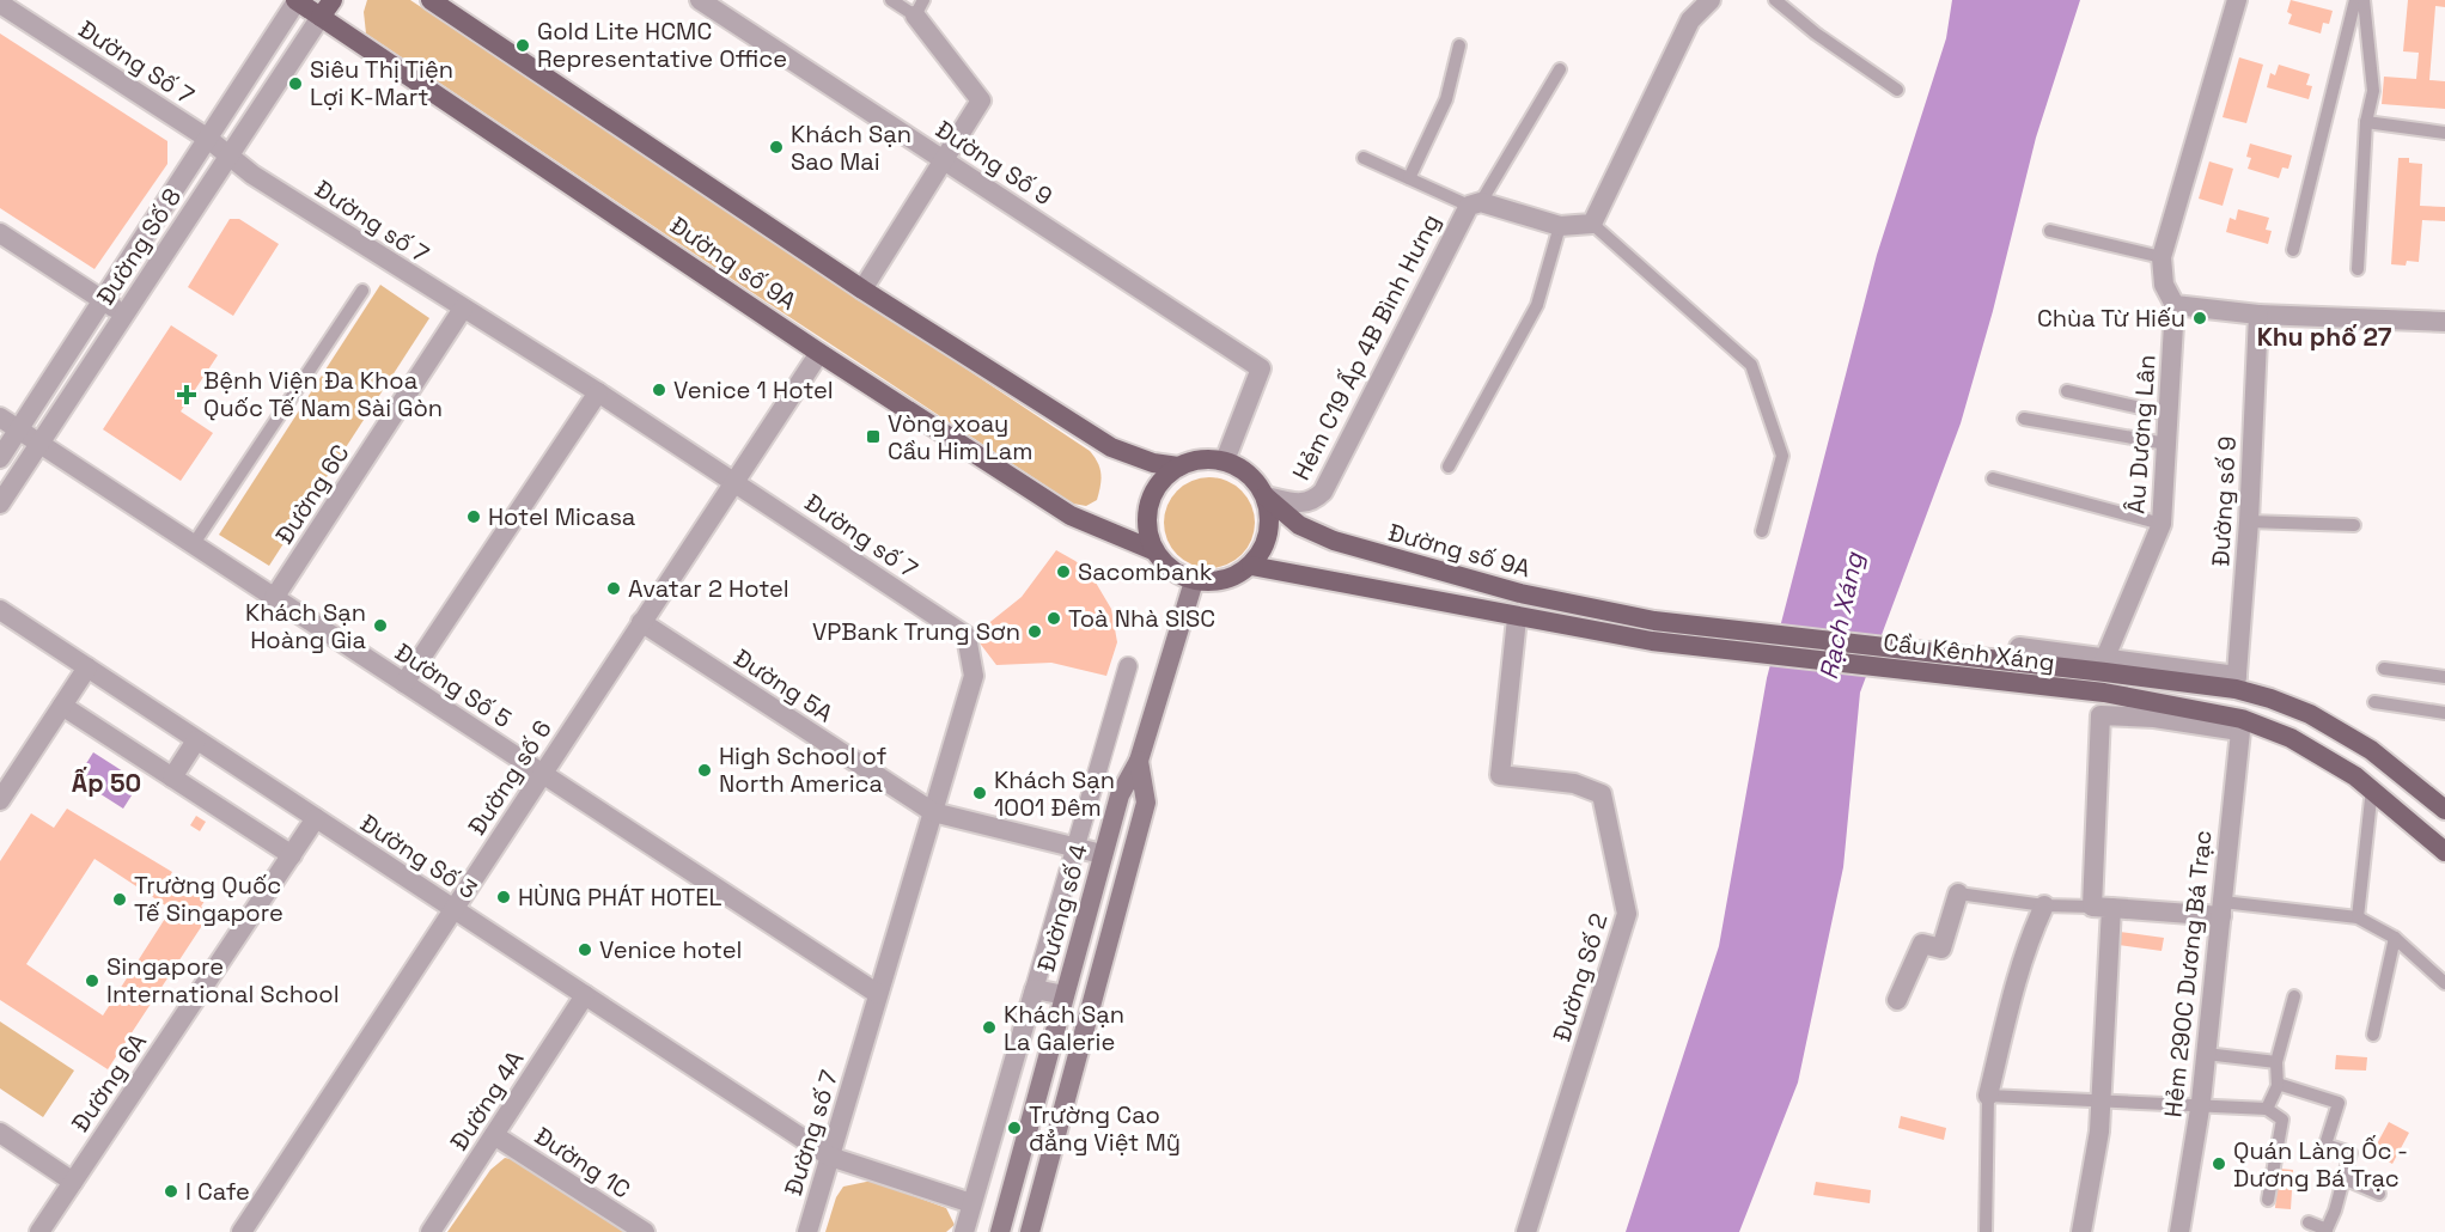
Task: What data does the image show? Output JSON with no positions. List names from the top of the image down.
{
  "streets": {
    "main road": ["Đường số 9A", "Cầu Kênh Xáng", "Đường số 4"],
    "street": [
      "Đường Số 7",
      "Đường Số 9",
      "Đường số 7",
      "Đường Số 8",
      "Hẻm C19 Ấp 4B Bình Hưng",
      "Âu Dương Lân",
      "Đường 6C",
      "Đường số 9",
      "Đường Số 5",
      "Đường 5A",
      "Đường số 6",
      "Đường Số 3",
      "Hẻm 290C Dương Bá Trạc",
      "Đường Số 2",
      "Đường 6A",
      "Đường 4A",
      "Đường 1C"
    ]
  },
  "crossings": [
    ["Đường Số 7", "Đường số 7"],
    ["Đường Số 7", "Đường Số 8"],
    ["Đường Số 9", "Đường số 9A"],
    ["Đường Số 9", "Hẻm C19 Ấp 4B Bình Hưng"],
    ["Đường Số 9", "Đường số 4"],
    ["Đường số 7", "Đường Số 8"],
    ["Đường số 7", "Đường 6C"],
    ["Đường số 7", "Đường Số 5"],
    ["Đường số 7", "Đường 5A"],
    ["Đường số 7", "Đường số 6"],
    ["Đường số 7", "Đường Số 3"],
    ["Đường Số 8", "Đường số 9A"],
    ["Đường Số 8", "Đường Số 5"],
    ["Đường số 9A", "Hẻm C19 Ấp 4B Bình Hưng"],
    ["Đường số 9A", "Cầu Kênh Xáng"],
    ["Đường số 9A", "Đường số 6"],
    ["Đường số 9A", "Đường số 4"],
    ["Hẻm C19 Ấp 4B Bình Hưng", "Đường số 4"],
    ["Đường 6C", "Đường Số 5"],
    ["Đường số 9", "Cầu Kênh Xáng"],
    ["Cầu Kênh Xáng", "Hẻm 290C Dương Bá Trạc"],
    ["Cầu Kênh Xáng", "Đường Số 2"],
    ["Đường Số 5", "Đường số 6"],
    ["Đường 5A", "Đường số 6"],
    ["Đường 5A", "Đường số 4"],
    ["Đường số 6", "Đường Số 3"],
    ["Đường Số 3", "Đường số 4"],
    ["Đường Số 3", "Đường 6A"],
    ["Đường Số 3", "Đường 4A"],
    ["Đường 4A", "Đường 1C"]
  ],
  "districts": ["Khu phố 27", "Ấp 50"],
  "water": ["Rạch Xáng"],
  "places": {
    "other": [
      "Gold Lite HCMC Representative Office",
      "Siêu Thị Tiện Lợi K-Mart",
      "Khách Sạn Sao Mai",
      "Chùa Từ Hiếu",
      "Venice 1 Hotel",
      "Hotel Micasa",
      "Sacombank",
      "Avatar 2 Hotel",
      "Toà Nhà SISC",
      "Khách Sạn Hoàng Gia",
      "VPBank Trung Sơn",
      "High School of North America",
      "Khách Sạn 1001 Đêm",
      "HÙNG PHÁT HOTEL",
      "Trường Quốc Tế Singapore",
      "Venice hotel",
      "Singapore International School",
      "Khách Sạn La Galerie",
      "Trường Cao đẳng Việt Mỹ",
      "Quán Làng Ốc - Dương Bá Trạc",
      "I Cafe"
    ],
    "health": ["Bệnh Viện Đa Khoa Quốc Tế Nam Sài Gòn"],
    "transit": ["Vòng xoay Cầu Him Lam"]
  }
}
